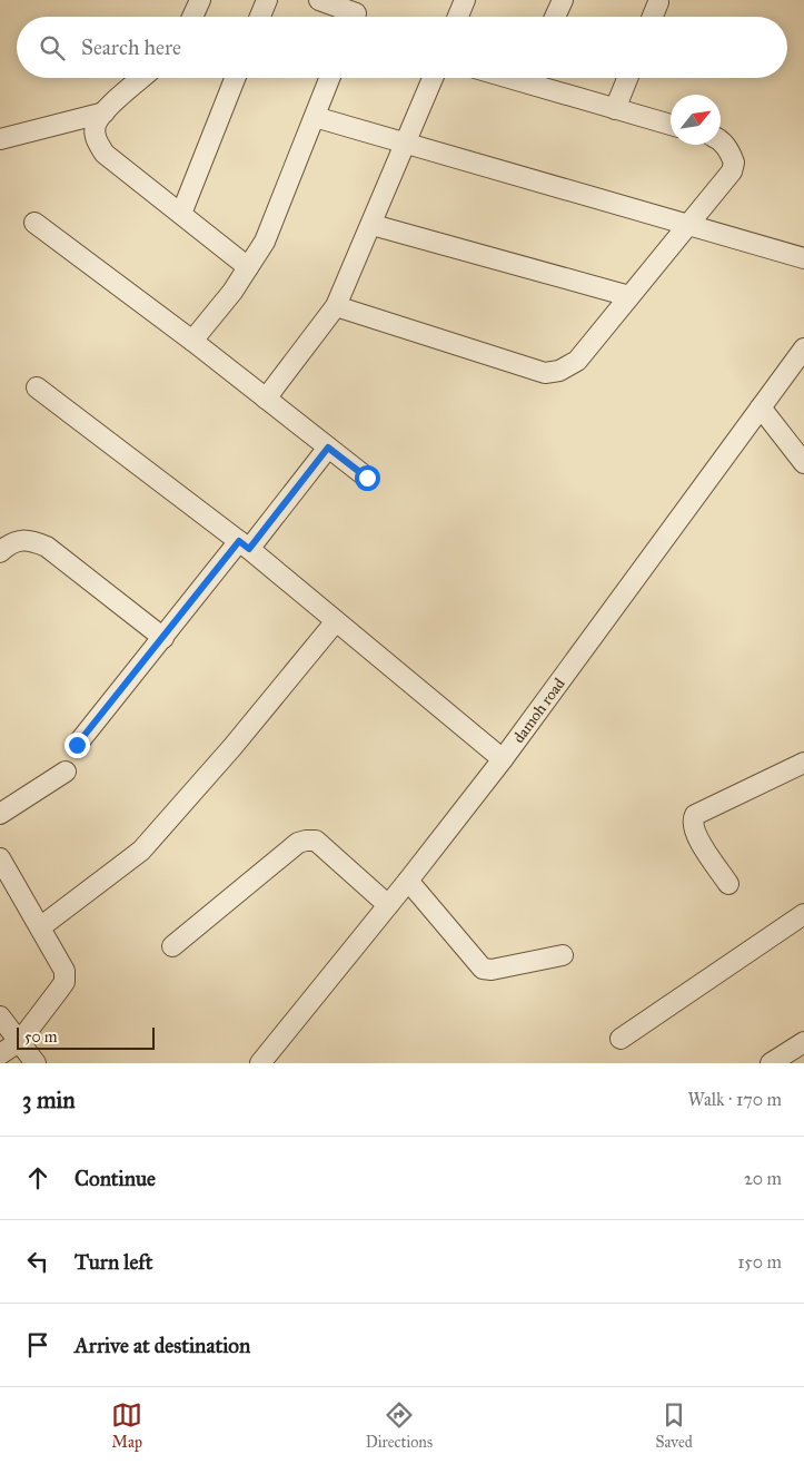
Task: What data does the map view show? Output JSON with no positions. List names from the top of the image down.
{
  "streets": {
    "street": ["damoh road"]
  },
  "scale_bar": "50 m",
  "north": "top right",
  "page": {
    "search": "Search here",
    "scale": "50 m",
    "heading": ["3 min", "Walk · 170 m"],
    "list": [
      ["Continue", "20 m"],
      ["Turn left", "150 m"],
      "Arrive at destination"
    ],
    "nav": ["Map", "Directions", "Saved"]
  }
}
